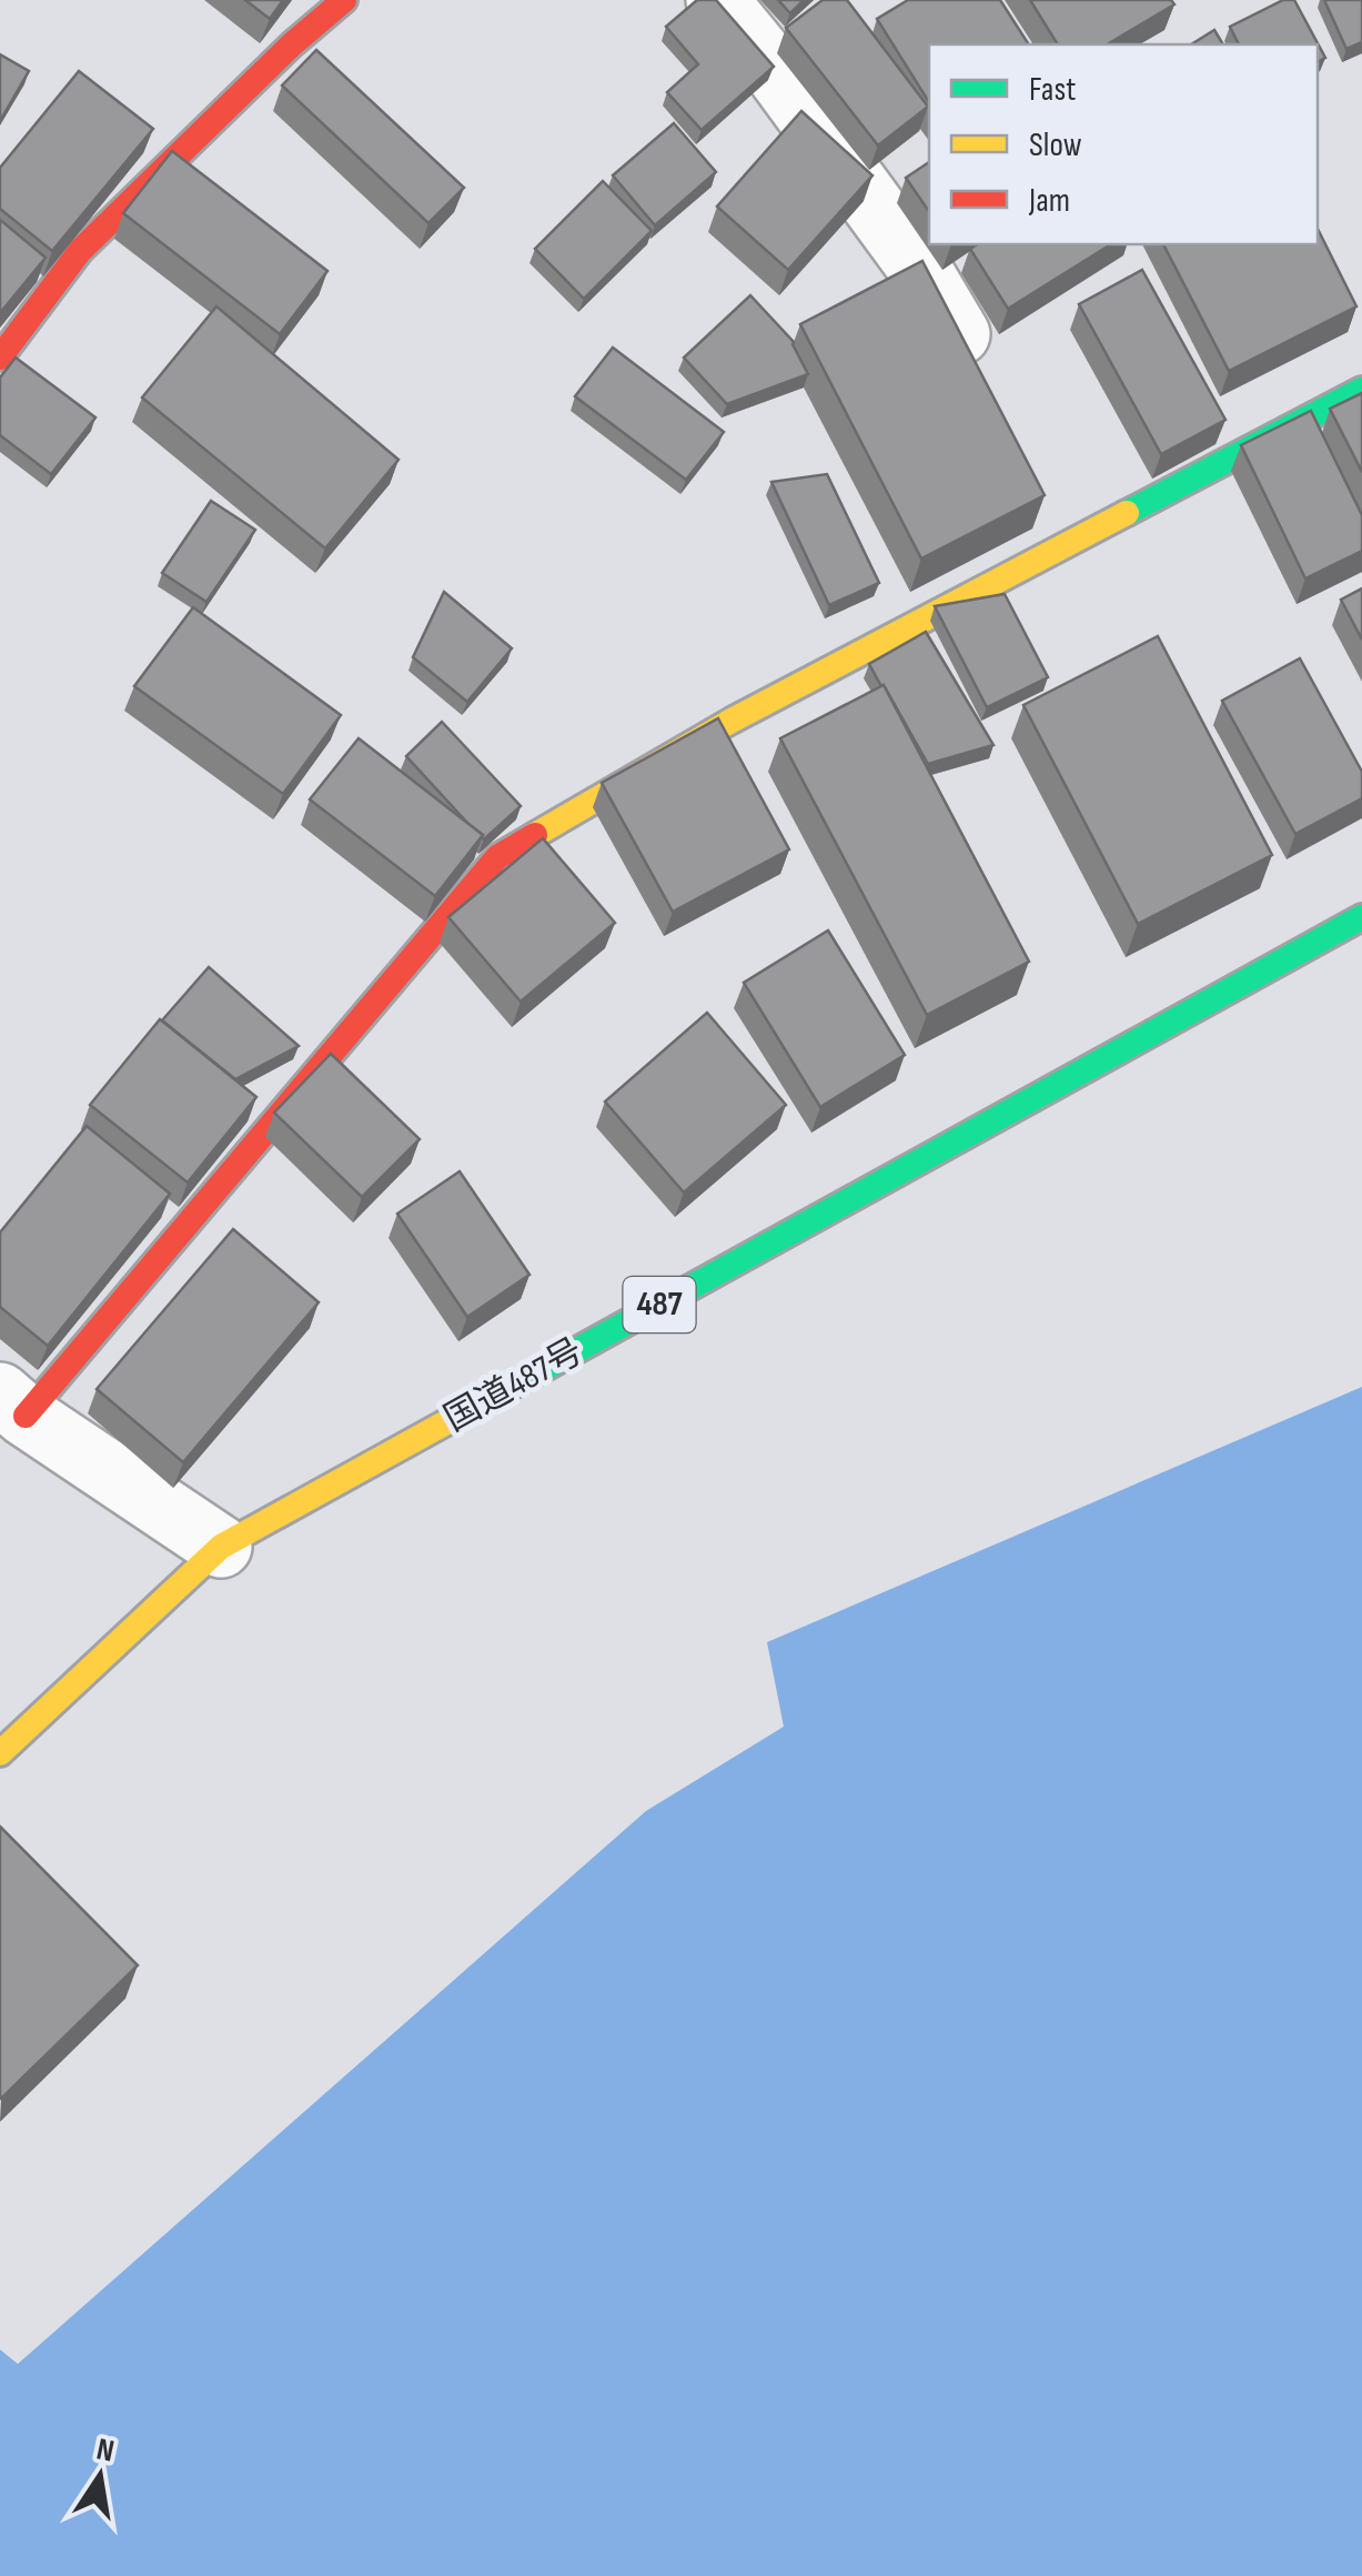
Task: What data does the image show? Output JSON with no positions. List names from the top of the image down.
{
  "streets": {
    "main road": ["487", "国道487号"]
  },
  "legend": ["Fast", "Slow", "Jam"],
  "north": "top"
}
